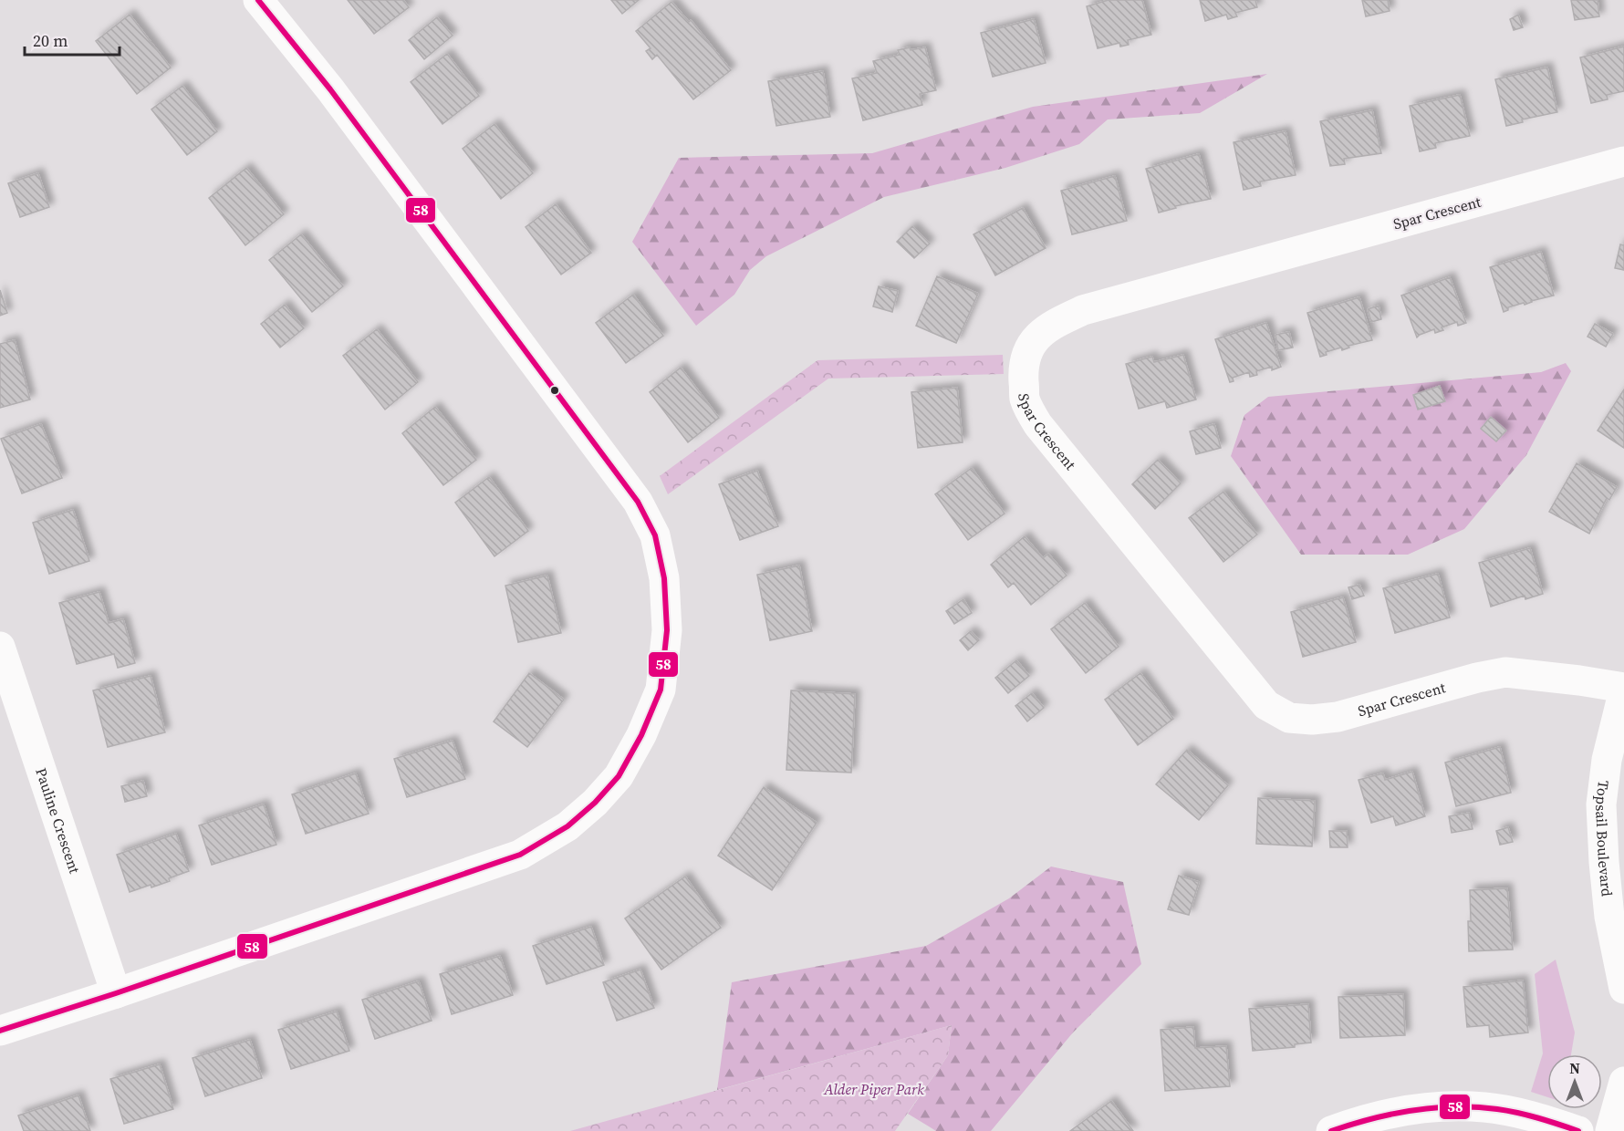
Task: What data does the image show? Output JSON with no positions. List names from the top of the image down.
{
  "streets": {
    "street": ["Spar Crescent", "Pauline Crescent", "Topsail Boulevard"]
  },
  "crossings": [
    ["Spar Crescent", "Topsail Boulevard"]
  ],
  "parks": ["Alder Piper Park"],
  "lines": ["transit line 58"],
  "scale_bar": "20 m",
  "north": "top"
}
